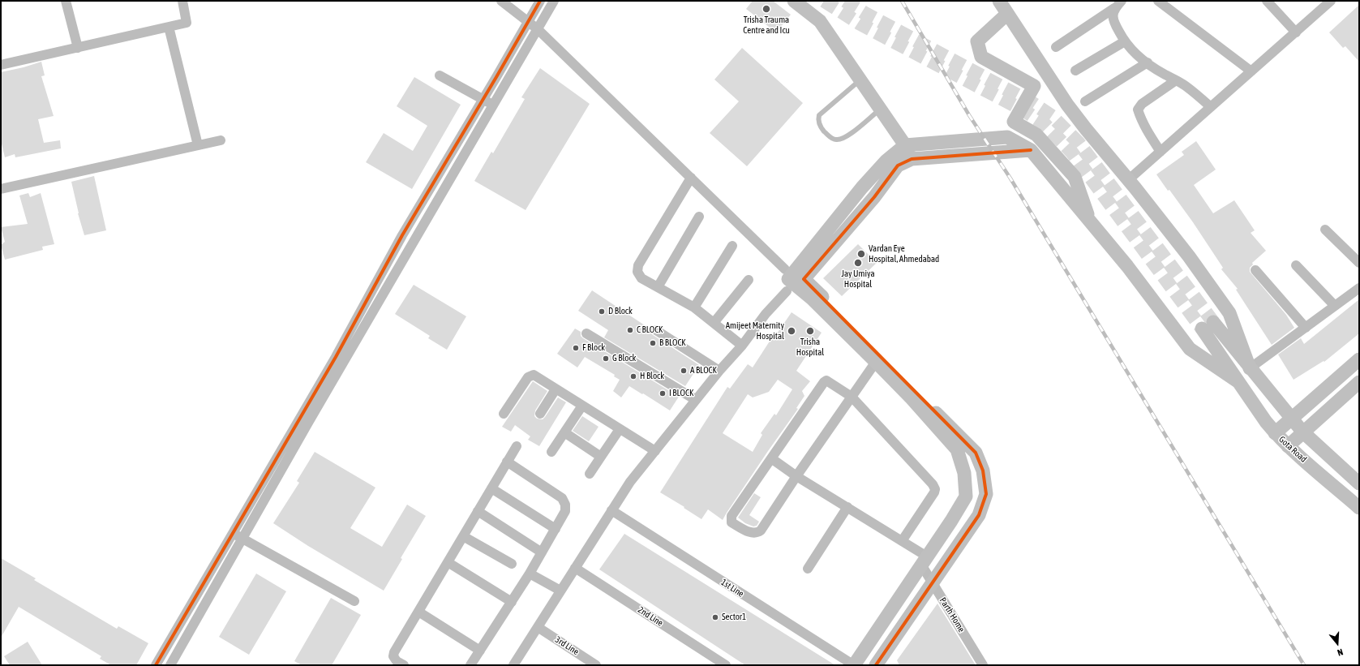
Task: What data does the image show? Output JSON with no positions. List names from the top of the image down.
{
  "streets": {
    "street": [
      "Gota Road",
      "1st Line",
      "Parth Home",
      "2nd Line",
      "3rd Line"
    ]
  },
  "places": [
    "Trisha Trauma Centre and Icu",
    "Vardan Eye Hospital, Ahmedabad",
    "Jay Umiya Hospital",
    "D Block",
    "C BLOCK",
    "Amijeet Maternity Hospital",
    "Trisha Hospital",
    "B BLOCK",
    "F Block",
    "G Block",
    "A BLOCK",
    "H Block",
    "I BLOCK",
    "Sector1"
  ],
  "north": "bottom"
}
